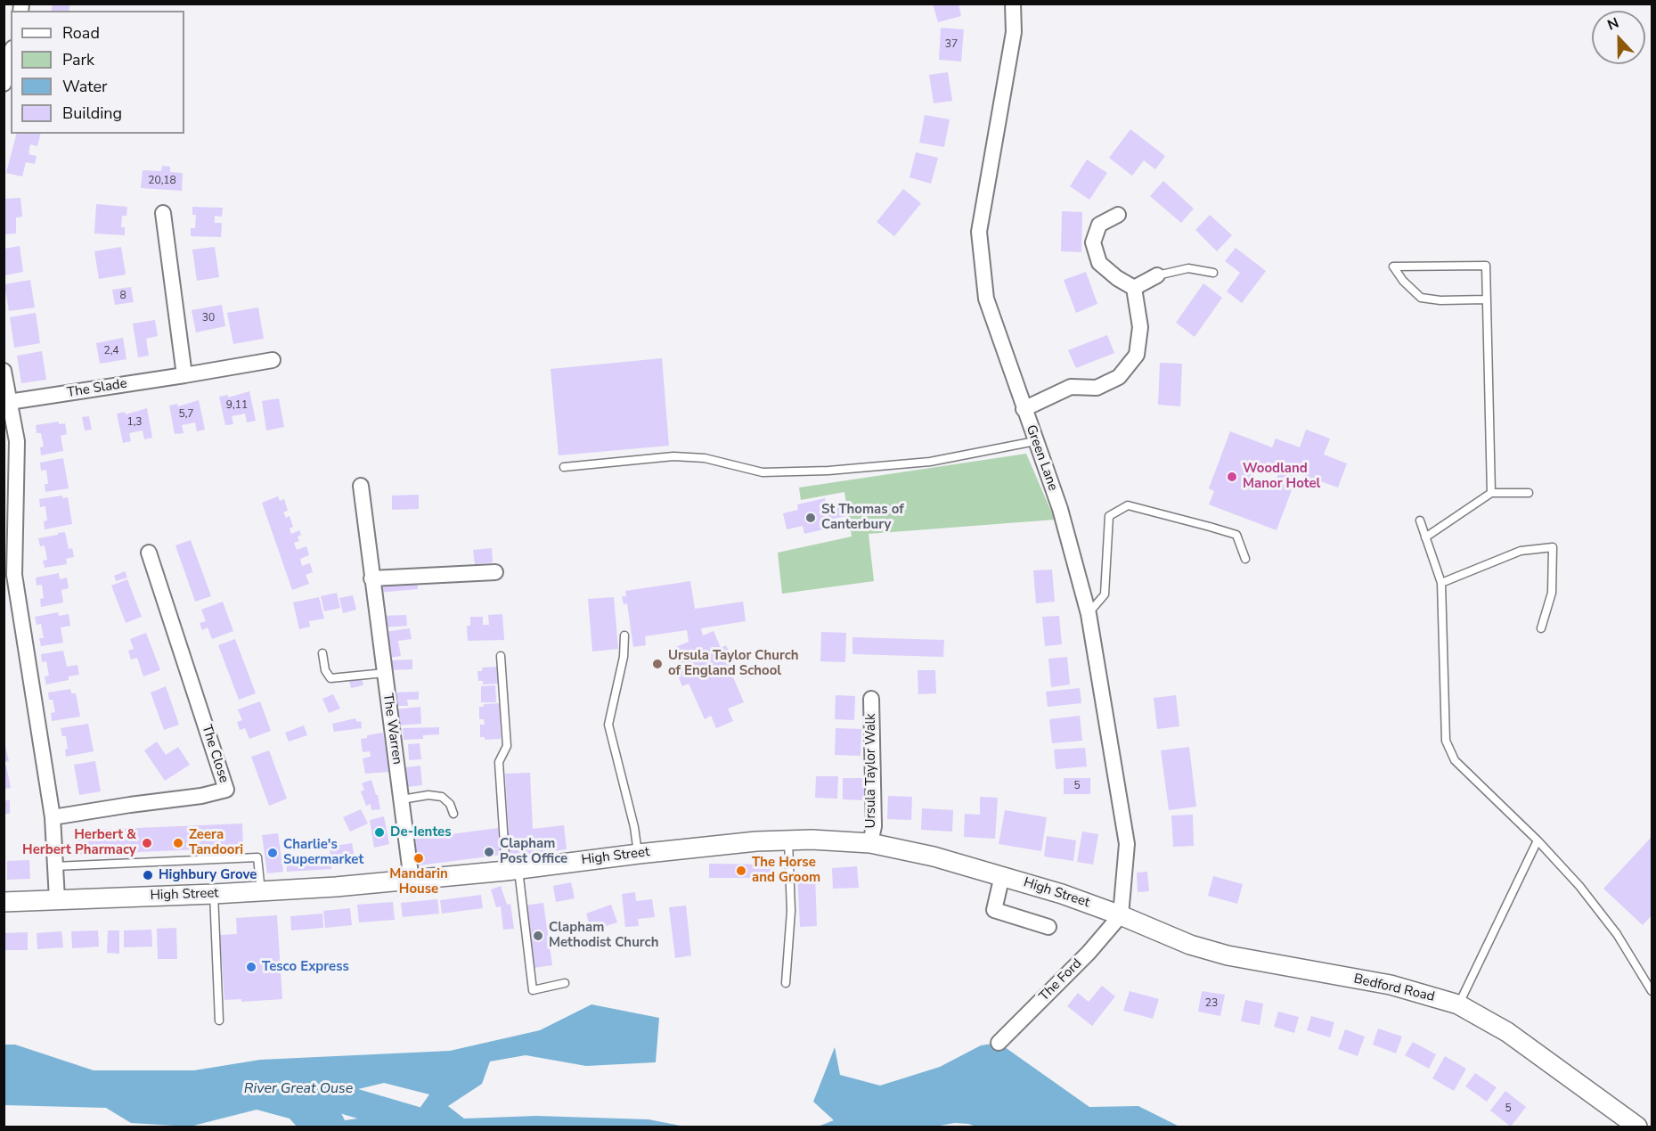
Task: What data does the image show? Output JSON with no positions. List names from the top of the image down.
{
  "streets": {
    "street": [
      "The Slade",
      "Green Lane",
      "The Warren",
      "The Close",
      "Ursula Taylor Walk",
      "High Street",
      "The Ford",
      "Bedford Road"
    ]
  },
  "crossings": [
    ["Green Lane", "High Street"],
    ["Green Lane", "The Ford"],
    ["Green Lane", "Bedford Road"],
    ["The Warren", "High Street"],
    ["Ursula Taylor Walk", "High Street"],
    ["High Street", "The Ford"],
    ["High Street", "Bedford Road"],
    ["The Ford", "Bedford Road"]
  ],
  "water": ["River Great Ouse"],
  "places": [
    "Woodland Manor Hotel",
    "St Thomas of Canterbury",
    "Ursula Taylor Church of England School",
    "De-Ientes",
    "Herbert & Herbert Pharmacy",
    "Zeera Tandoori",
    "Clapham Post Office",
    "Charlie's Supermarket",
    "Mandarin House",
    "The Horse and Groom",
    "Highbury Grove",
    "Clapham Methodist Church",
    "Tesco Express"
  ],
  "house_numbers": [
    "37",
    "20,18",
    "8",
    "30",
    "2,4",
    "9,11",
    "5,7",
    "1,3",
    "5",
    "23",
    "5"
  ],
  "legend": [
    "Road",
    "Park",
    "Water",
    "Building"
  ],
  "north": "top"
}
